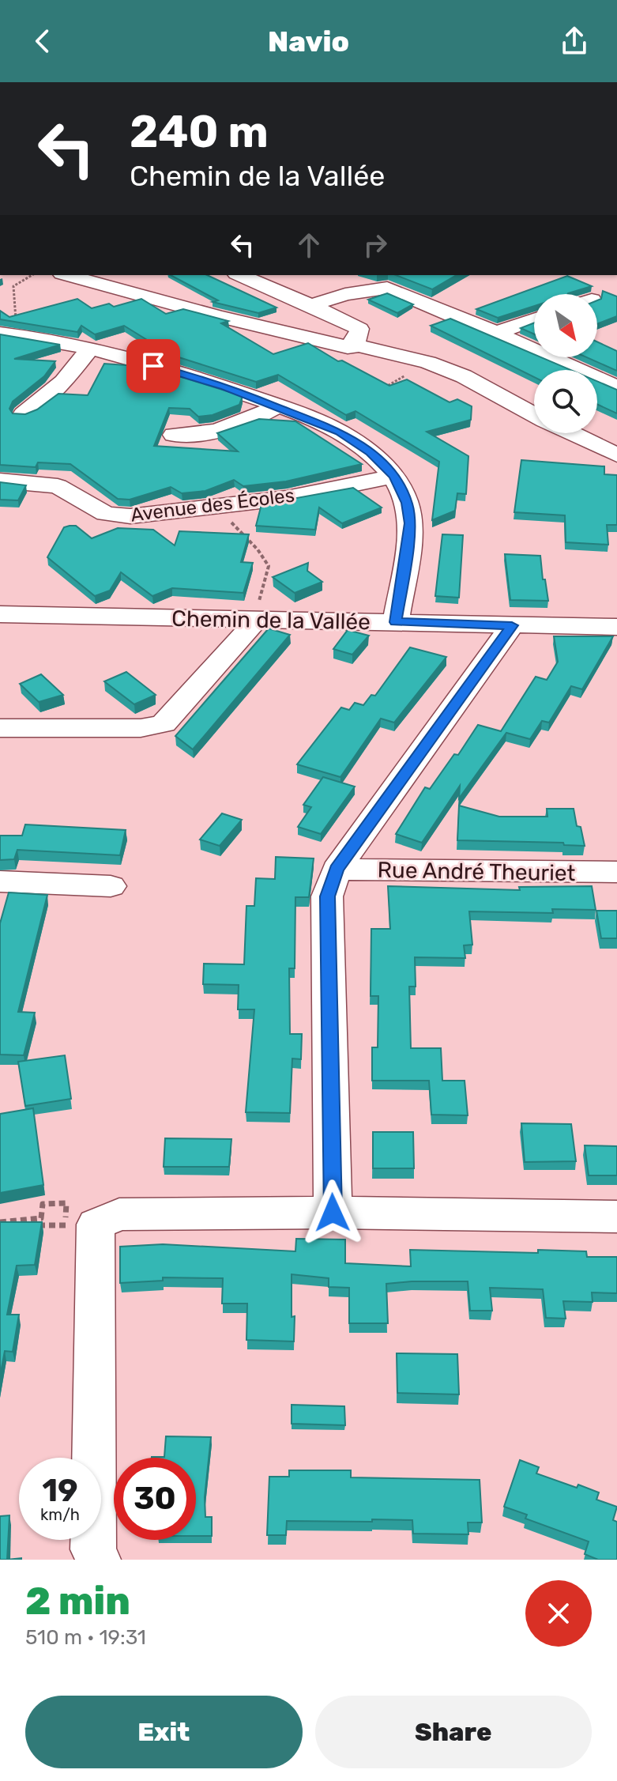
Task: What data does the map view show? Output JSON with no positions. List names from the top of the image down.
{
  "streets": {
    "street": ["Avenue des Écoles", "Chemin de la Vallée", "Rue André Theuriet"]
  },
  "north": "bottom right",
  "page": {
    "header": "Navio",
    "turn": ["240 m", "Chemin de la Vallée"],
    "speed": "19 km/h",
    "limit": "30",
    "heading": ["2 min", "510 m · 19:31"],
    "buttons": ["Exit", "Share"]
  }
}
